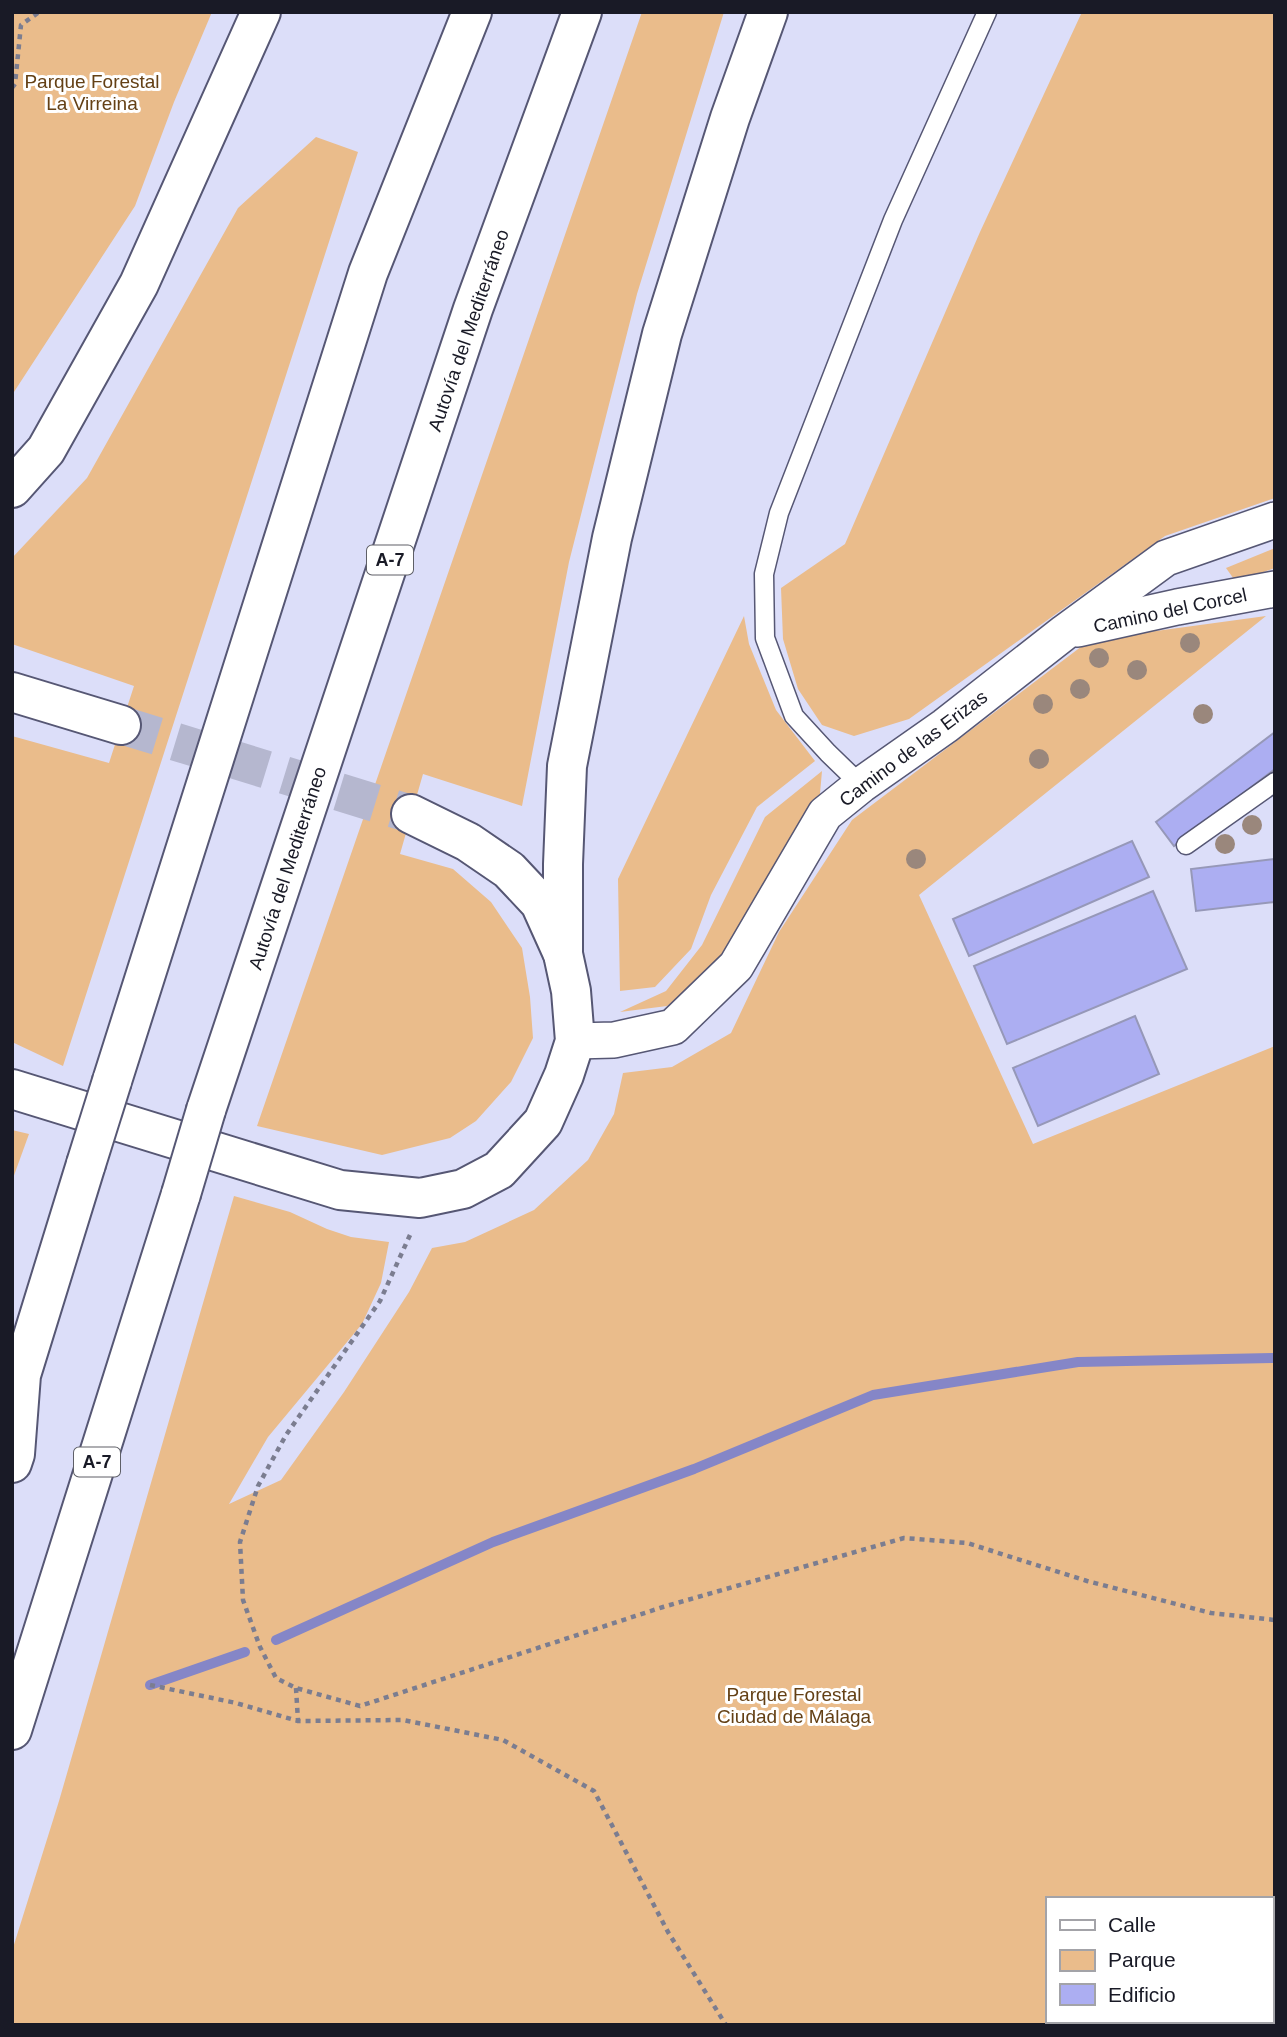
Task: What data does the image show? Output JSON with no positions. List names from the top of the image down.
{
  "streets": {
    "main road": ["Autovía del Mediterráneo", "A-7"],
    "street": ["Camino del Corcel", "Camino de las Erizas"]
  },
  "crossings": [
    ["Camino del Corcel", "Camino de las Erizas"]
  ],
  "parks": ["Parque Forestal La Virreina", "Parque Forestal Ciudad de Málaga"],
  "legend": ["Calle", "Parque", "Edificio"]
}
